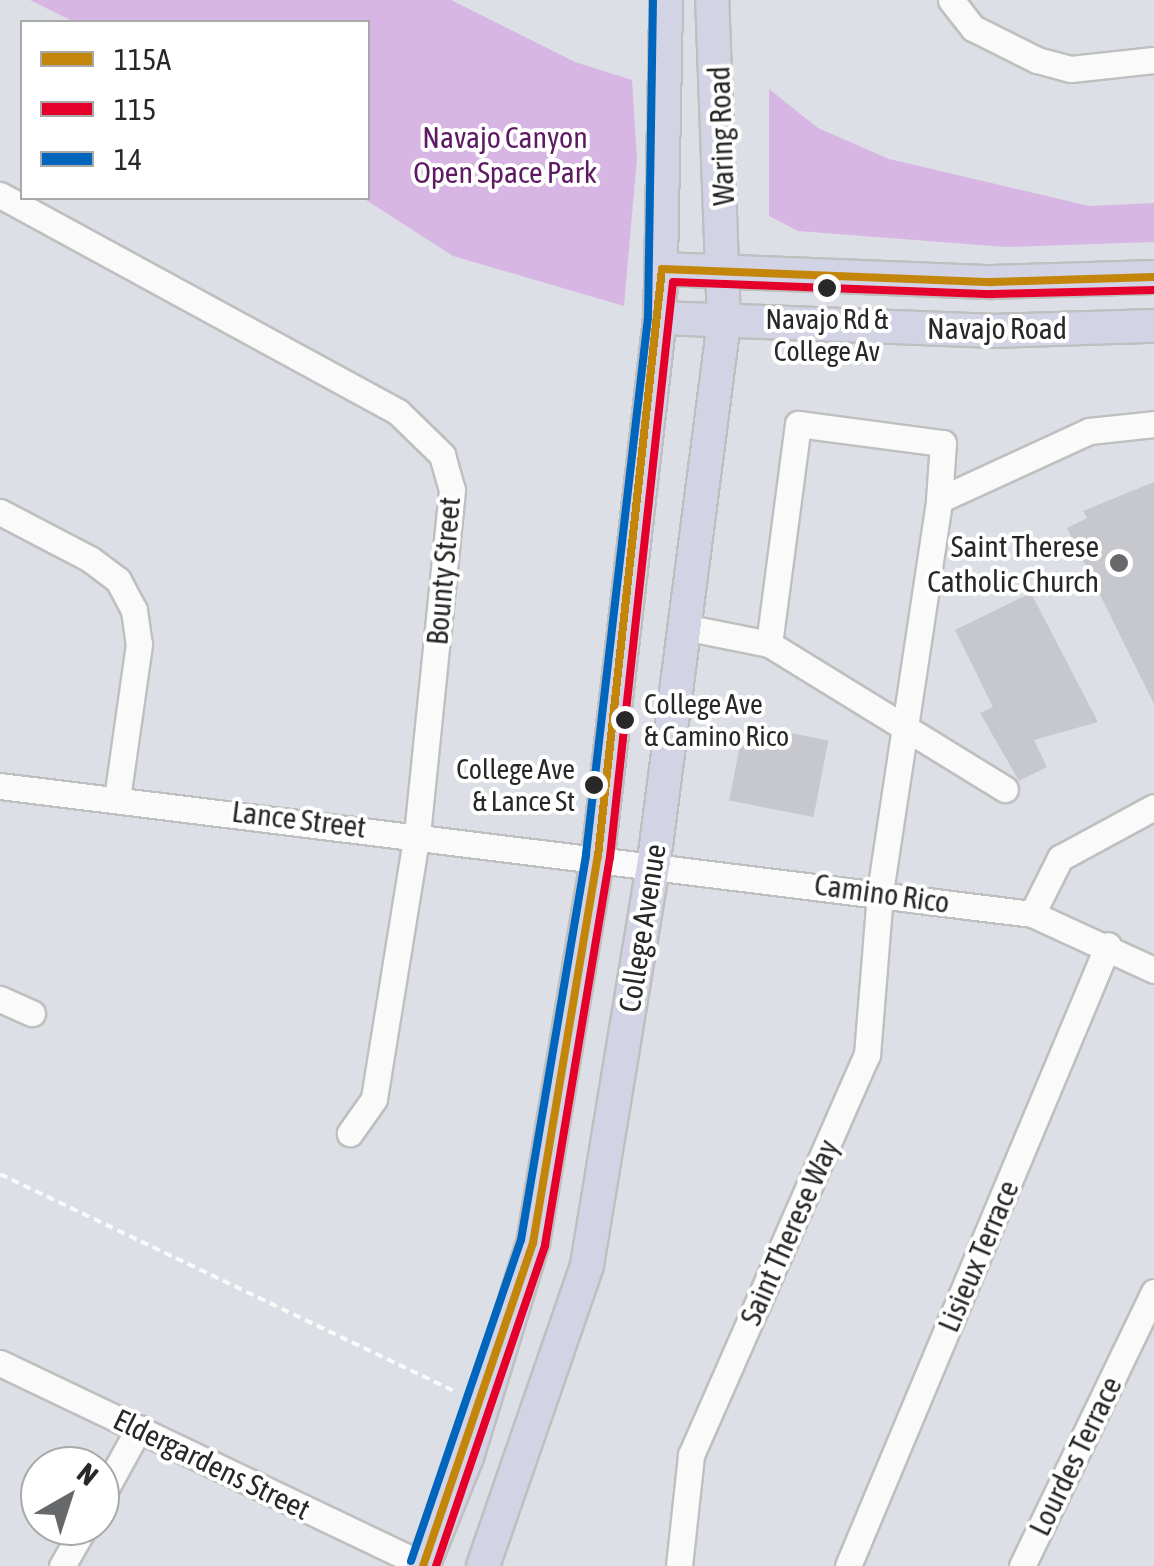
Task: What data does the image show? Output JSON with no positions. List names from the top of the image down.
{
  "streets": {
    "main road": ["Waring Road", "Navajo Road", "College Avenue"],
    "street": [
      "Bounty Street",
      "Lance Street",
      "Camino Rico",
      "Saint Therese Way",
      "Lisieux Terrace",
      "Lourdes Terrace",
      "Eldergardens Street"
    ]
  },
  "crossings": [
    ["Waring Road", "Navajo Road"],
    ["Waring Road", "College Avenue"],
    ["Navajo Road", "College Avenue"],
    ["Bounty Street", "Lance Street"],
    ["Lance Street", "Camino Rico"],
    ["Lance Street", "College Avenue"],
    ["Camino Rico", "College Avenue"],
    ["Camino Rico", "Saint Therese Way"],
    ["Camino Rico", "Lisieux Terrace"],
    ["College Avenue", "Eldergardens Street"]
  ],
  "parks": ["Navajo Canyon Open Space Park"],
  "places": [
    "Navajo Rd & College Av",
    "Saint Therese Catholic Church",
    "College Ave & Camino Rico",
    "College Ave & Lance St"
  ],
  "lines": ["transit line 14", "transit line 115A", "transit line 115"],
  "legend": ["115A", "115", "14"],
  "north": "top right"
}
